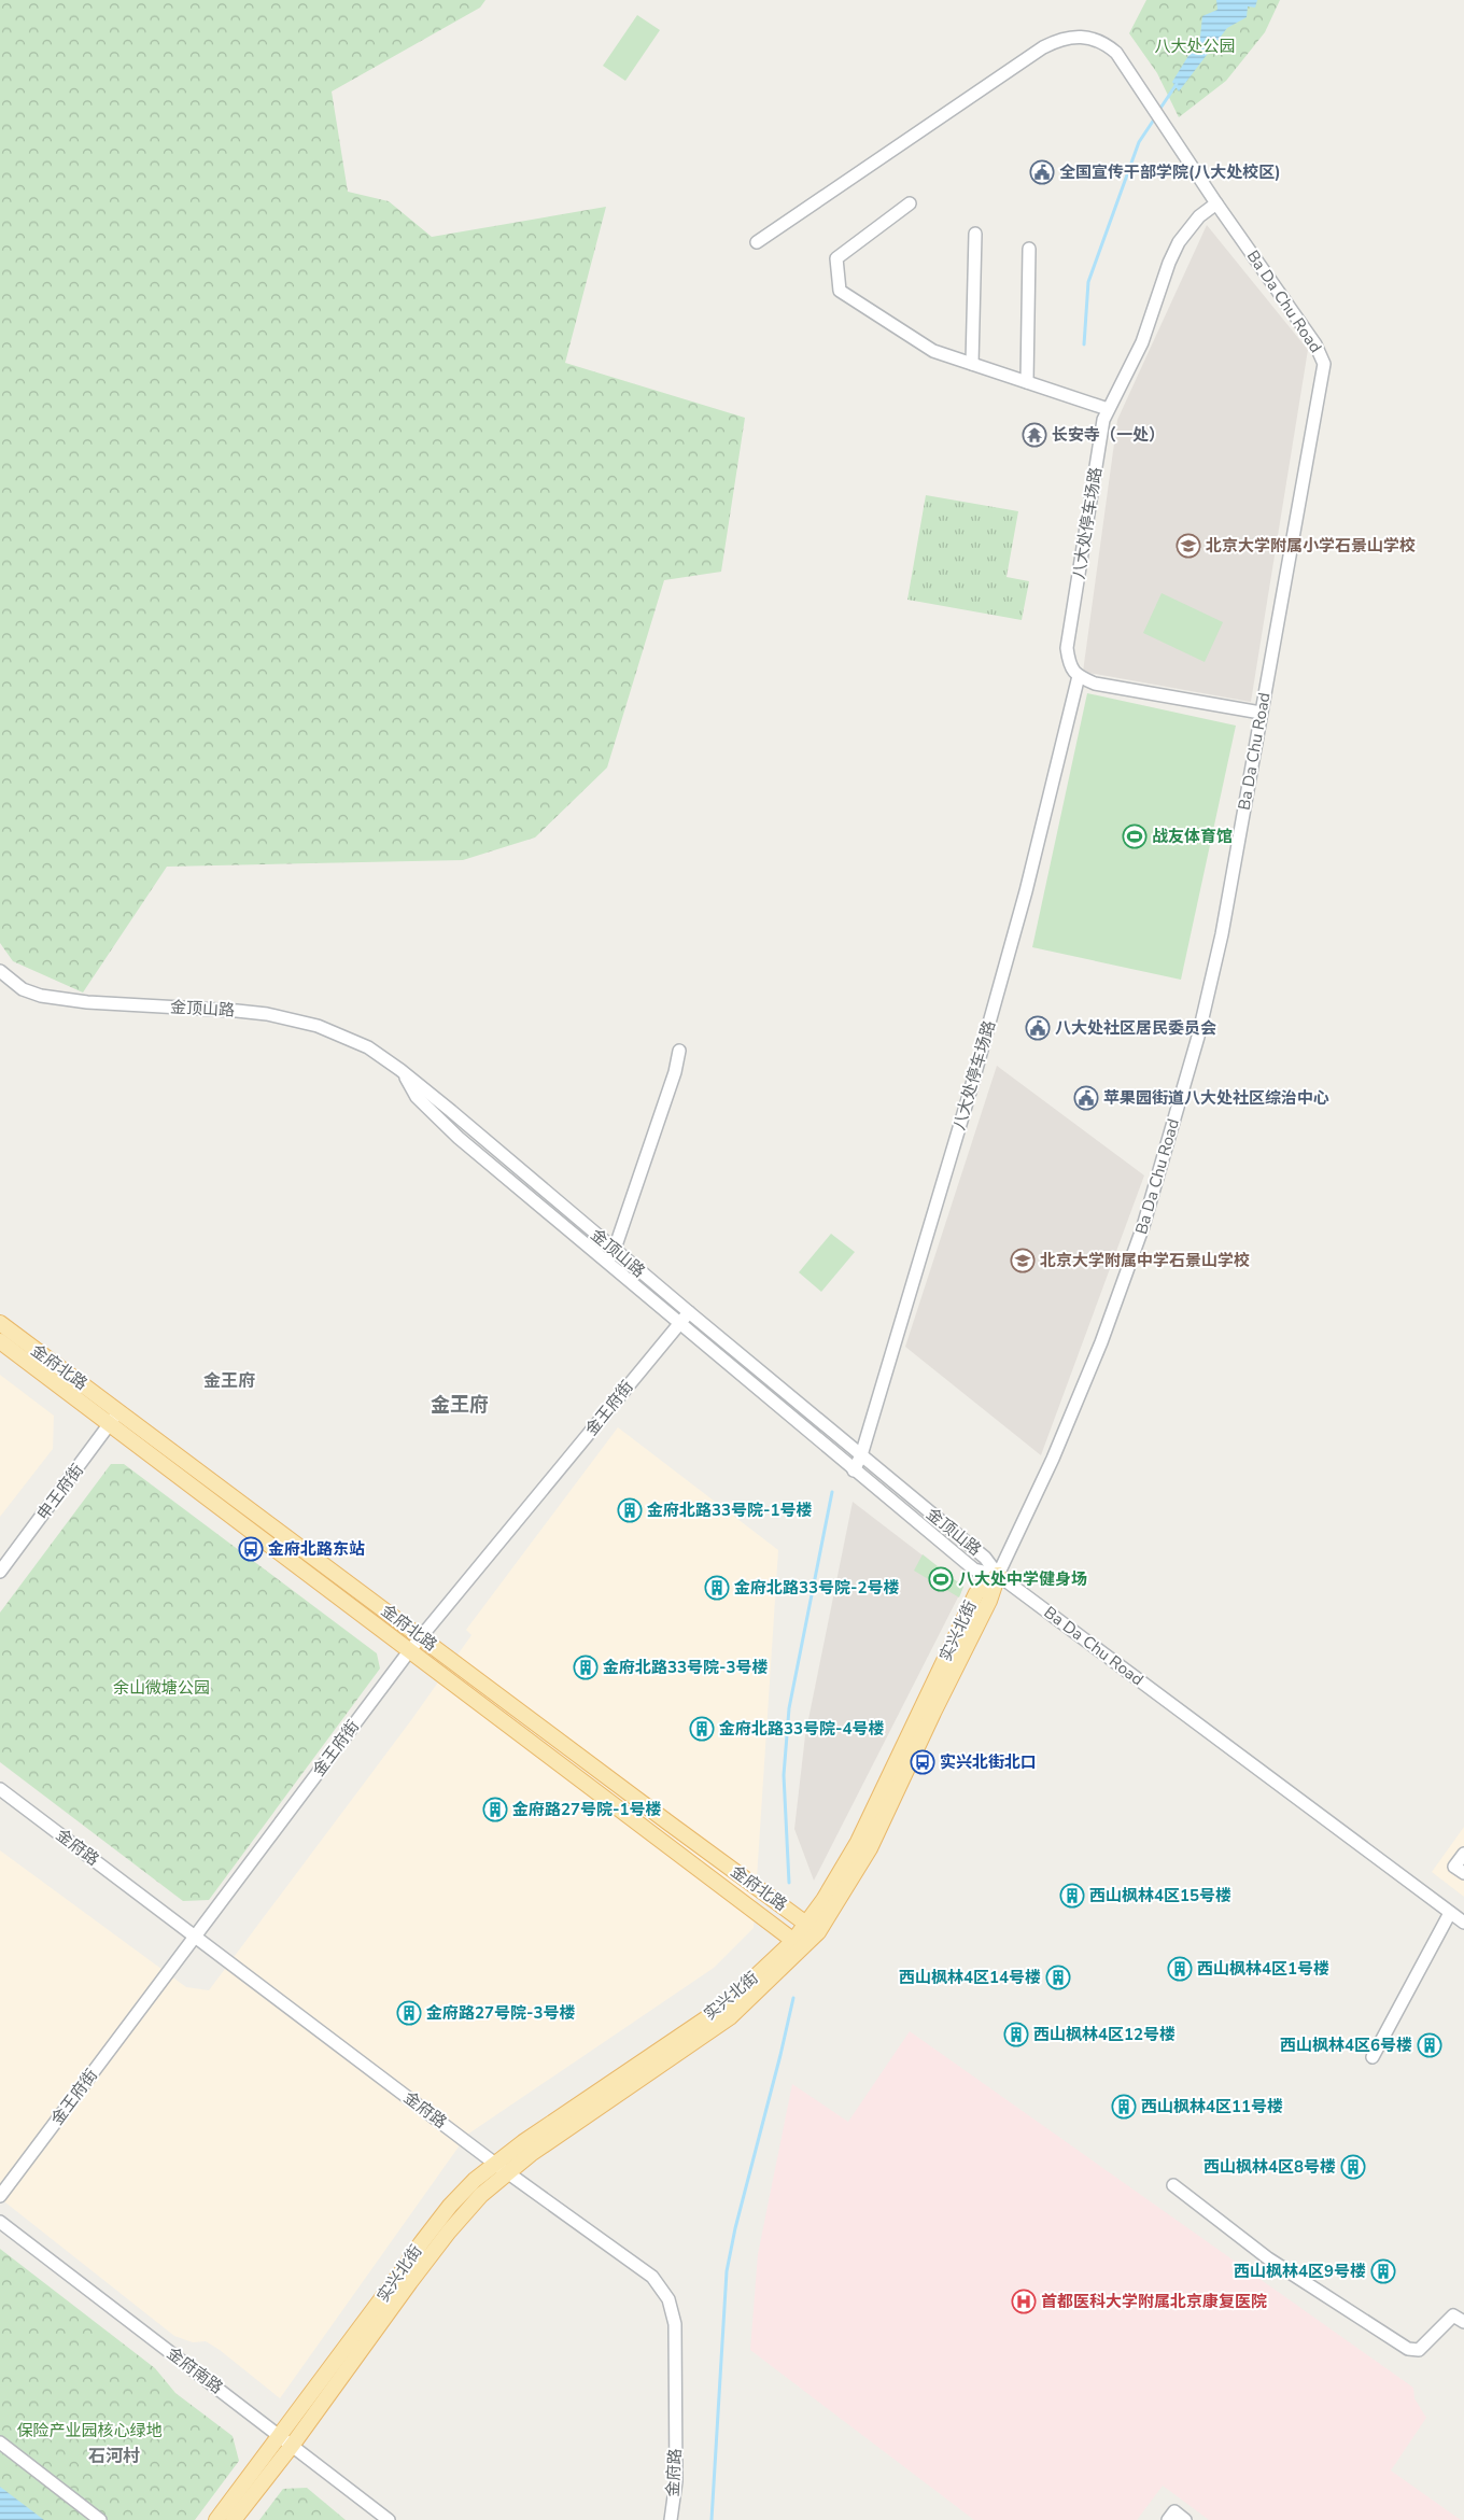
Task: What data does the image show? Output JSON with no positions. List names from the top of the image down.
{
  "streets": {
    "main road": ["金府北路", "实兴北街"],
    "street": [
      "Ba Da Chu Road",
      "八大处停车场路",
      "金顶山路",
      "金王府街",
      "申王府街",
      "金府路",
      "金府南路"
    ]
  },
  "crossings": [
    ["Ba Da Chu Road", "八大处停车场路"],
    ["Ba Da Chu Road", "金顶山路"],
    ["Ba Da Chu Road", "实兴北街"],
    ["八大处停车场路", "金顶山路"],
    ["金顶山路", "金王府街"],
    ["金顶山路", "实兴北街"],
    ["金府北路", "金王府街"],
    ["金府北路", "申王府街"],
    ["金府北路", "实兴北街"],
    ["金王府街", "金府路"],
    ["实兴北街", "金府路"],
    ["实兴北街", "金府南路"]
  ],
  "districts": ["金王府", "金王府", "石河村"],
  "parks": ["八大处公园", "余山微塘公园", "保险产业园核心绿地"],
  "places": {
    "public building": ["全国宣传干部学院(八大处校区)", "八大处社区居民委员会", "苹果园街道八大处社区综治中心"],
    "temple": ["长安寺（一处）"],
    "school or university": ["北京大学附属小学石景山学校", "北京大学附属中学石景山学校"],
    "sports": ["战友体育馆", "八大处中学健身场"],
    "building": [
      "金府北路33号院-1号楼",
      "金府北路33号院-2号楼",
      "金府北路33号院-3号楼",
      "金府北路33号院-4号楼",
      "金府路27号院-1号楼",
      "西山枫林4区15号楼",
      "西山枫林4区1号楼",
      "西山枫林4区14号楼",
      "金府路27号院-3号楼",
      "西山枫林4区12号楼",
      "西山枫林4区6号楼",
      "西山枫林4区11号楼",
      "西山枫林4区8号楼",
      "西山枫林4区9号楼"
    ],
    "bus stop": ["金府北路东站", "实兴北街北口"],
    "hospital": ["首都医科大学附属北京康复医院"]
  }
}
